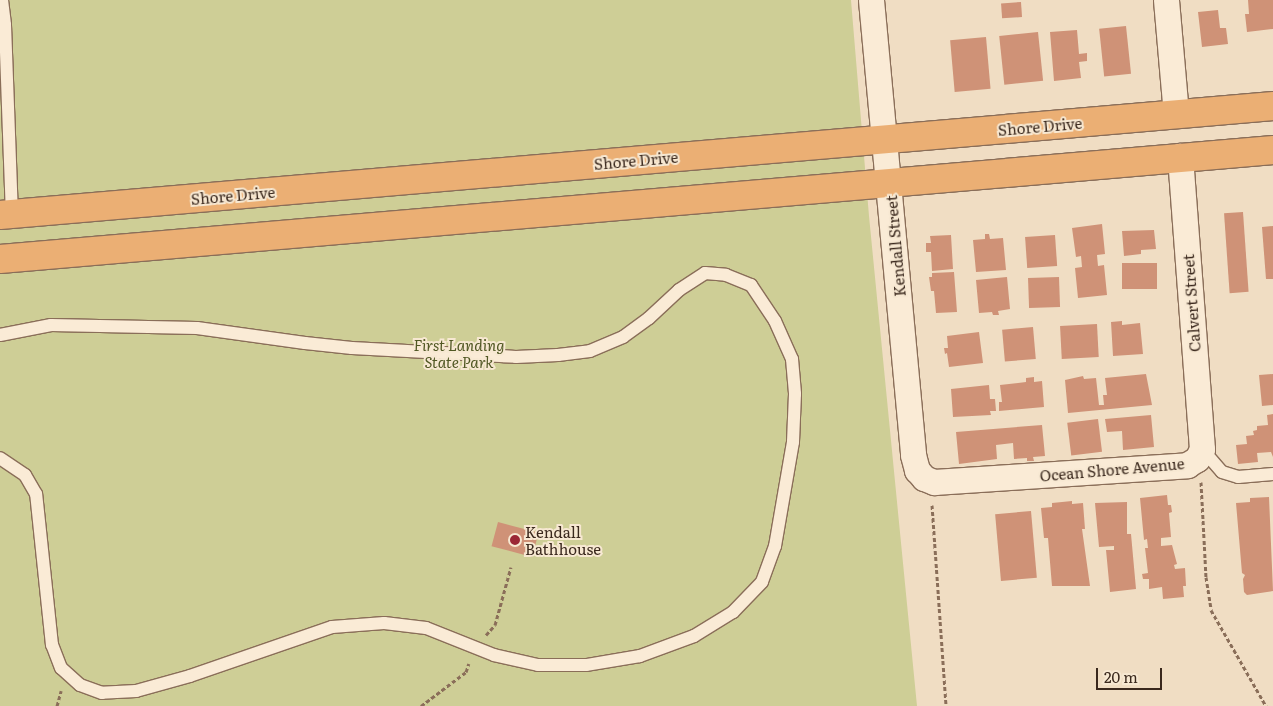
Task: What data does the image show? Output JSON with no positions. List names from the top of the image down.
{
  "streets": {
    "highway": ["Shore Drive"],
    "street": ["Kendall Street", "Calvert Street", "Ocean Shore Avenue"]
  },
  "crossings": [
    ["Shore Drive", "Kendall Street"],
    ["Kendall Street", "Ocean Shore Avenue"],
    ["Calvert Street", "Ocean Shore Avenue"]
  ],
  "parks": ["First Landing State Park"],
  "places": ["Kendall Bathhouse"],
  "scale_bar": "20 m"
}
